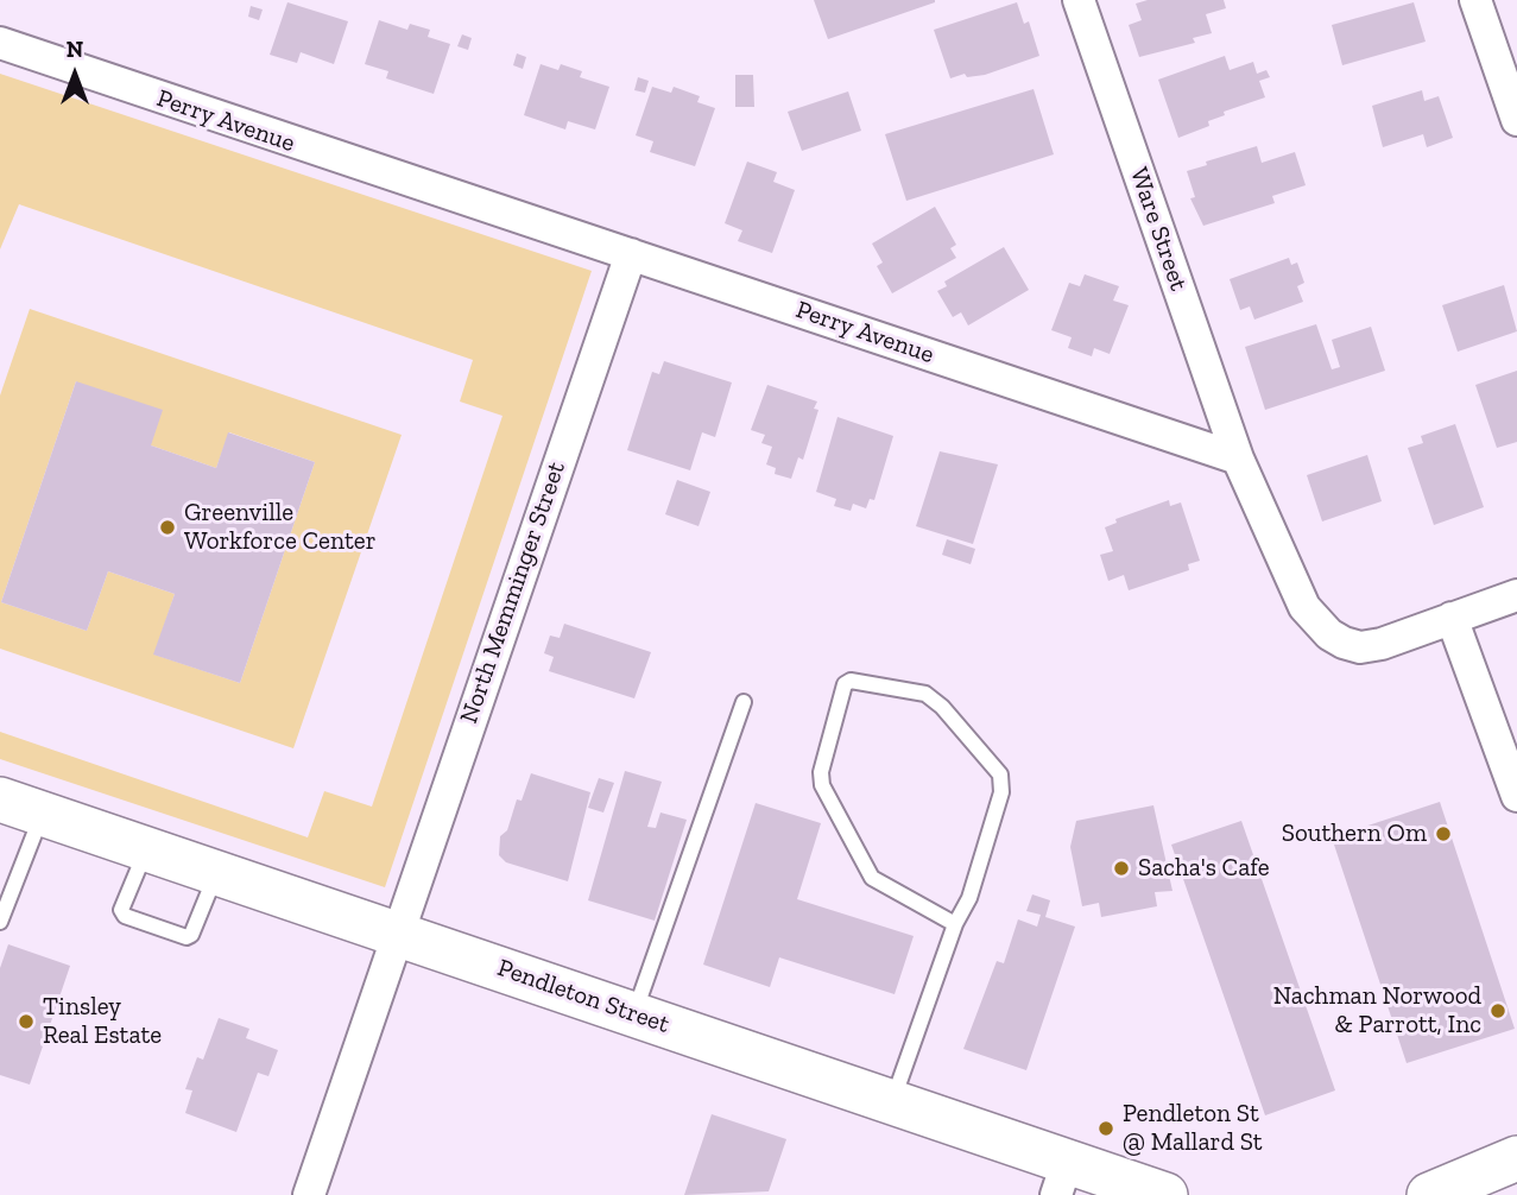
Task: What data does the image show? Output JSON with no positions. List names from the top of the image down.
{
  "streets": {
    "main road": ["Pendleton Street"],
    "street": ["Perry Avenue", "Ware Street", "North Memminger Street"]
  },
  "crossings": [
    ["Perry Avenue", "Ware Street"],
    ["Perry Avenue", "North Memminger Street"],
    ["North Memminger Street", "Pendleton Street"]
  ],
  "places": [
    "Greenville Workforce Center",
    "Southern Om",
    "Sacha's Cafe",
    "Nachman Norwood & Parrott, Inc",
    "Tinsley Real Estate",
    "Pendleton St @ Mallard St"
  ],
  "north": "top"
}
